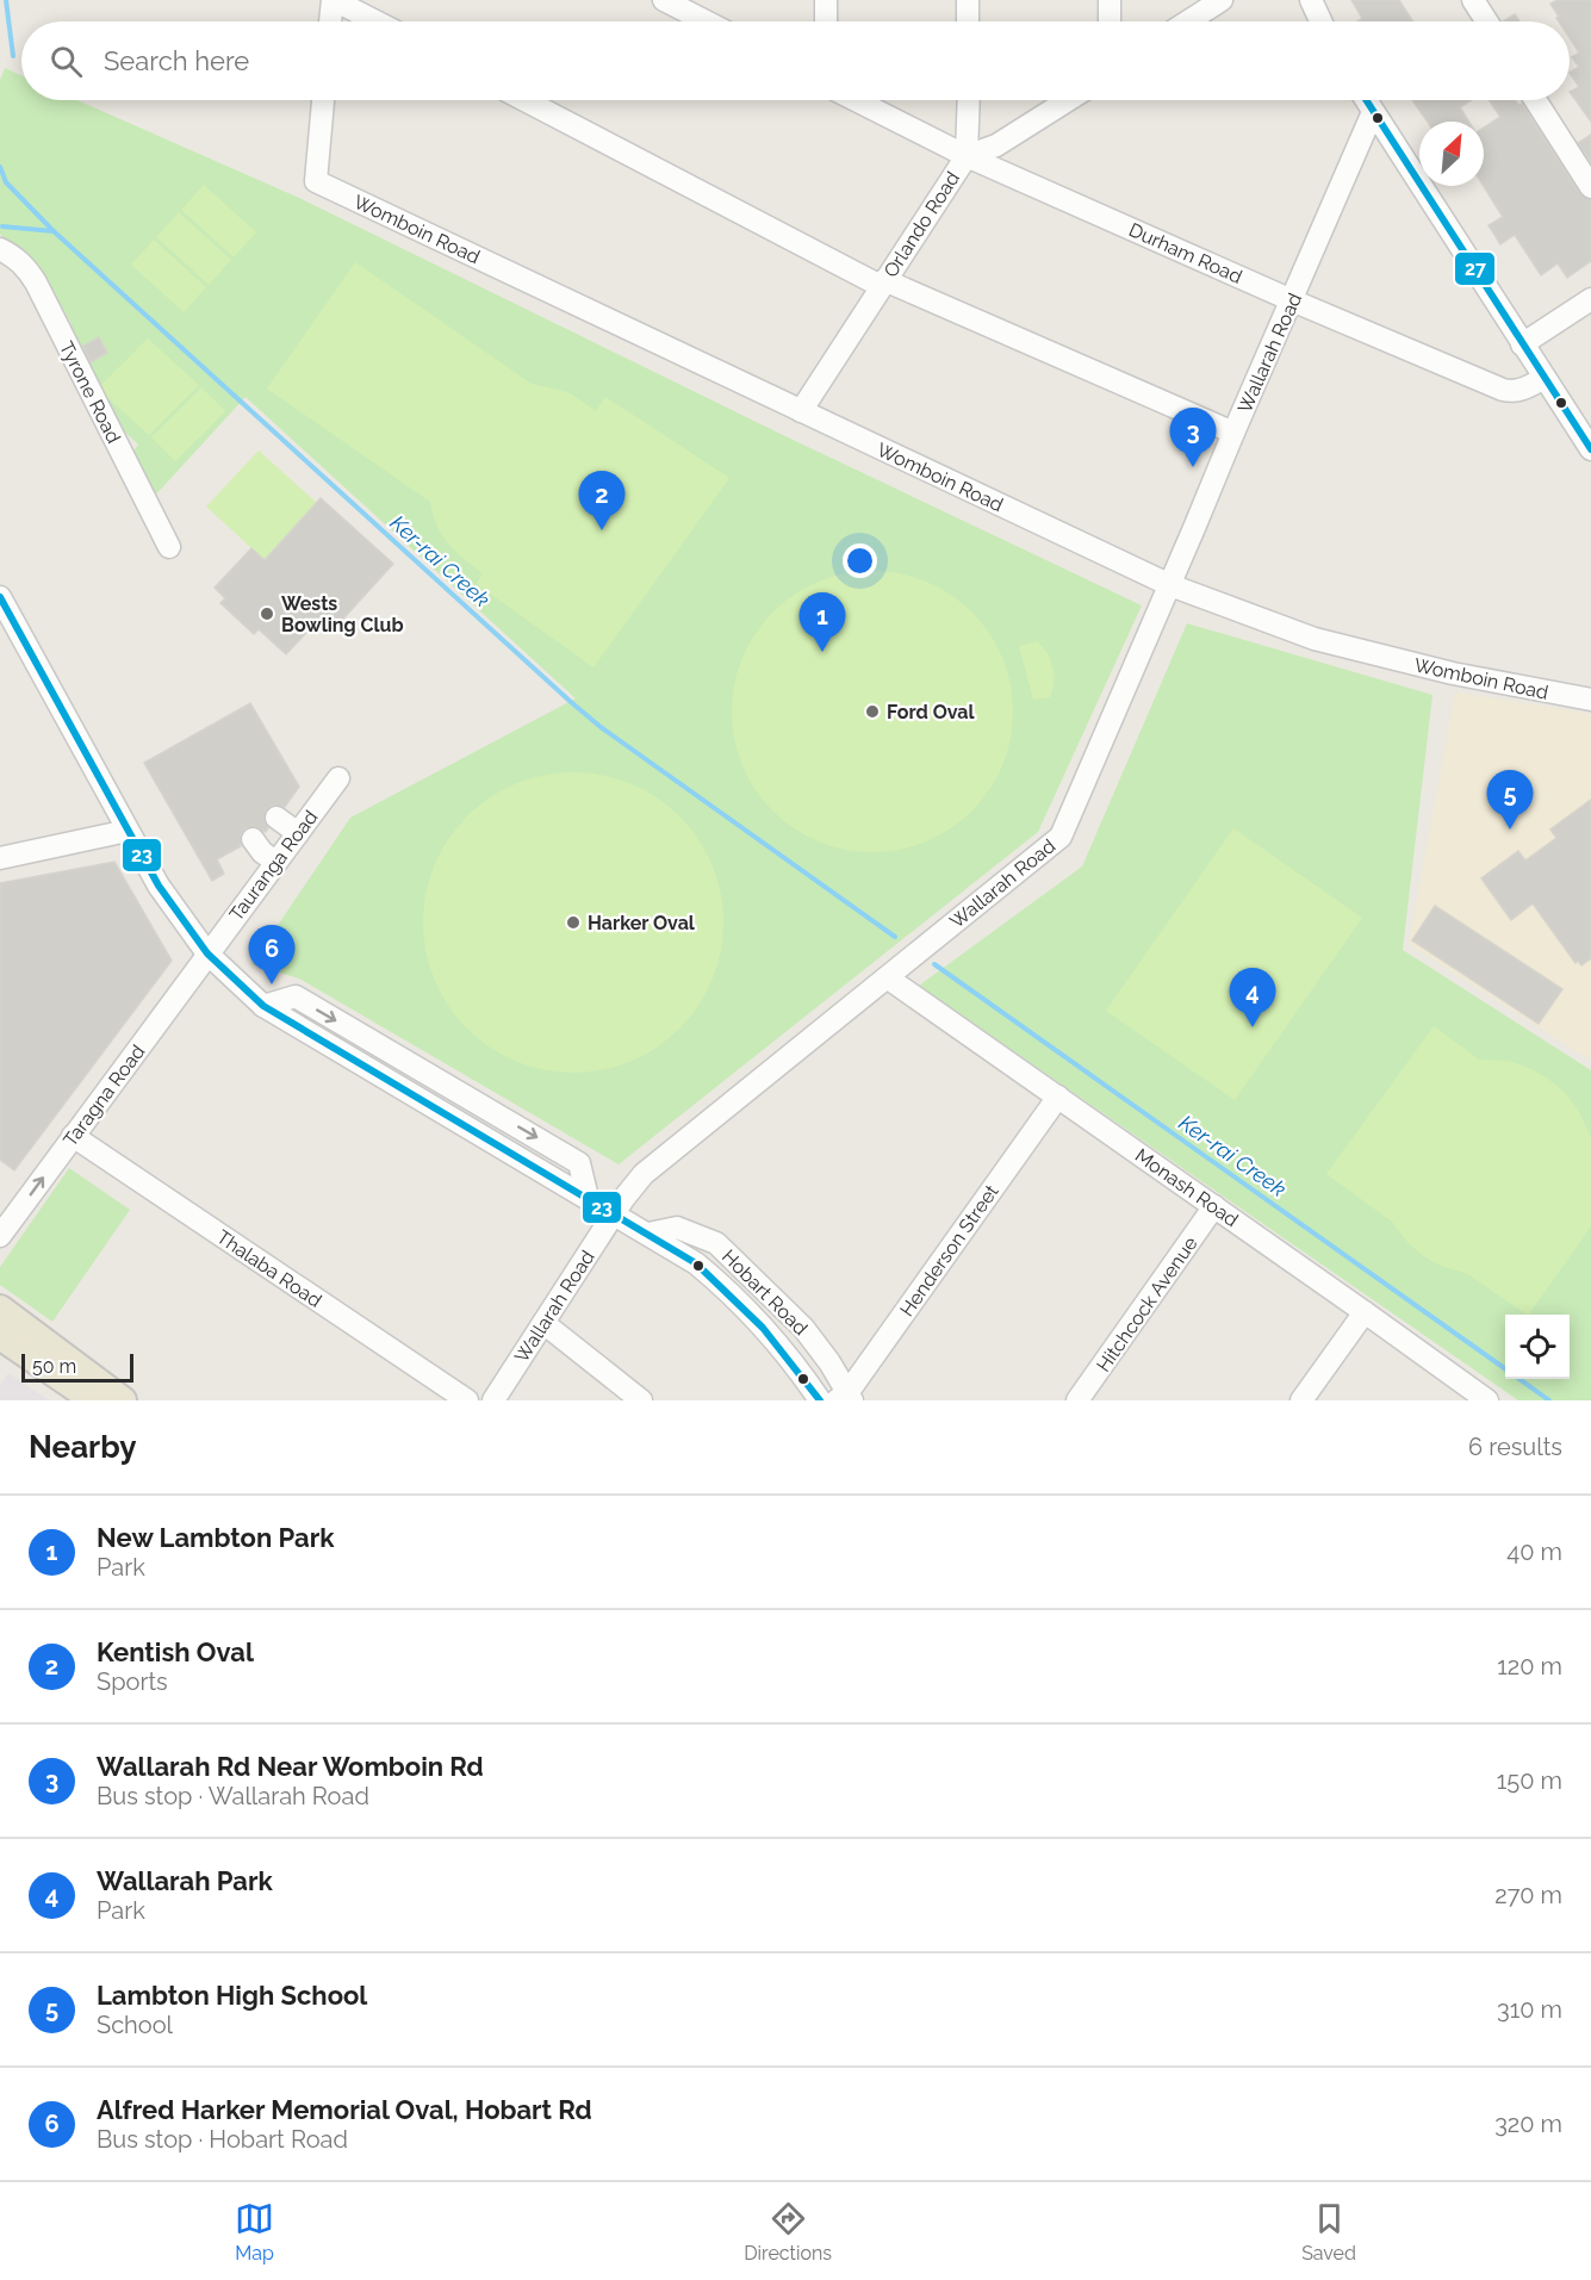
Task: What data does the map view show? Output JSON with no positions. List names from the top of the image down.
{
  "streets": {
    "street": [
      "Orlando Road",
      "Womboin Road",
      "Durham Road",
      "Wallarah Road",
      "Tyrone Road",
      "Tauranga Road",
      "Taragna Road",
      "Monash Road",
      "Henderson Street",
      "Thalaba Road",
      "Hobart Road",
      "Hitchcock Avenue"
    ]
  },
  "crossings": [
    ["Orlando Road", "Womboin Road"],
    ["Orlando Road", "Durham Road"],
    ["Womboin Road", "Wallarah Road"],
    ["Durham Road", "Wallarah Road"],
    ["Wallarah Road", "Monash Road"],
    ["Wallarah Road", "Hobart Road"],
    ["Tauranga Road", "Taragna Road"],
    ["Tauranga Road", "Hobart Road"],
    ["Taragna Road", "Thalaba Road"],
    ["Taragna Road", "Hobart Road"],
    ["Monash Road", "Henderson Street"],
    ["Monash Road", "Hitchcock Avenue"],
    ["Henderson Street", "Hobart Road"]
  ],
  "one_way": ["Taragna Road"],
  "water": ["Ker-rai Creek"],
  "places": ["Wests Bowling Club", "Ford Oval", "Harker Oval"],
  "lines": ["transit line 27", "transit line 23"],
  "scale_bar": "50 m",
  "north": "top right",
  "page": {
    "search": "Search here",
    "pins": [
      "3",
      "2",
      "1",
      "5",
      "6",
      "4"
    ],
    "scale": "50 m",
    "heading": ["Nearby", "6 results"],
    "list": [
      {
        "mark": "1",
        "name": "New Lambton Park",
        "note": "Park",
        "value": "40 m"
      },
      {
        "mark": "2",
        "name": "Kentish Oval",
        "note": "Sports",
        "value": "120 m"
      },
      {
        "mark": "3",
        "name": "Wallarah Rd Near Womboin Rd",
        "note": "Bus stop · Wallarah Road",
        "value": "150 m"
      },
      {
        "mark": "4",
        "name": "Wallarah Park",
        "note": "Park",
        "value": "270 m"
      },
      {
        "mark": "5",
        "name": "Lambton High School",
        "note": "School",
        "value": "310 m"
      },
      {
        "mark": "6",
        "name": "Alfred Harker Memorial Oval, Hobart Rd",
        "note": "Bus stop · Hobart Road",
        "value": "320 m"
      }
    ],
    "nav": ["Map", "Directions", "Saved"]
  }
}
